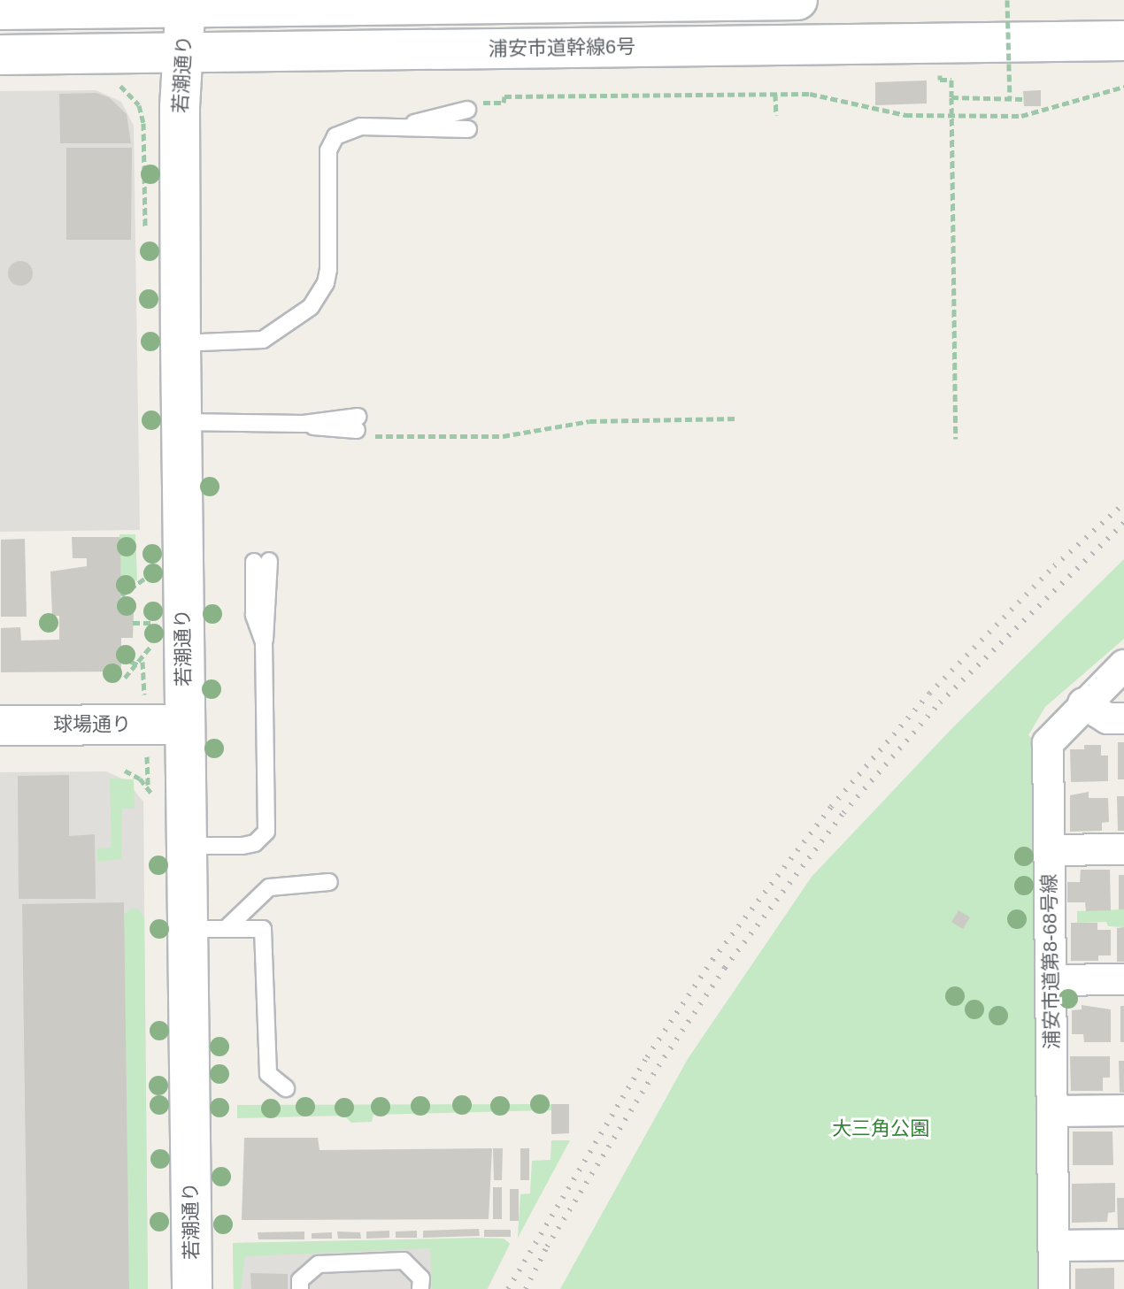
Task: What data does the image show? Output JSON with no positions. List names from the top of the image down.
{
  "streets": {
    "street": [
      "浦安市道幹線6号",
      "若潮通り",
      "球場通り",
      "浦安市道第8-68号線"
    ]
  },
  "crossings": [
    ["浦安市道幹線6号", "若潮通り"],
    ["若潮通り", "球場通り"]
  ],
  "parks": ["大三角公園"]
}
